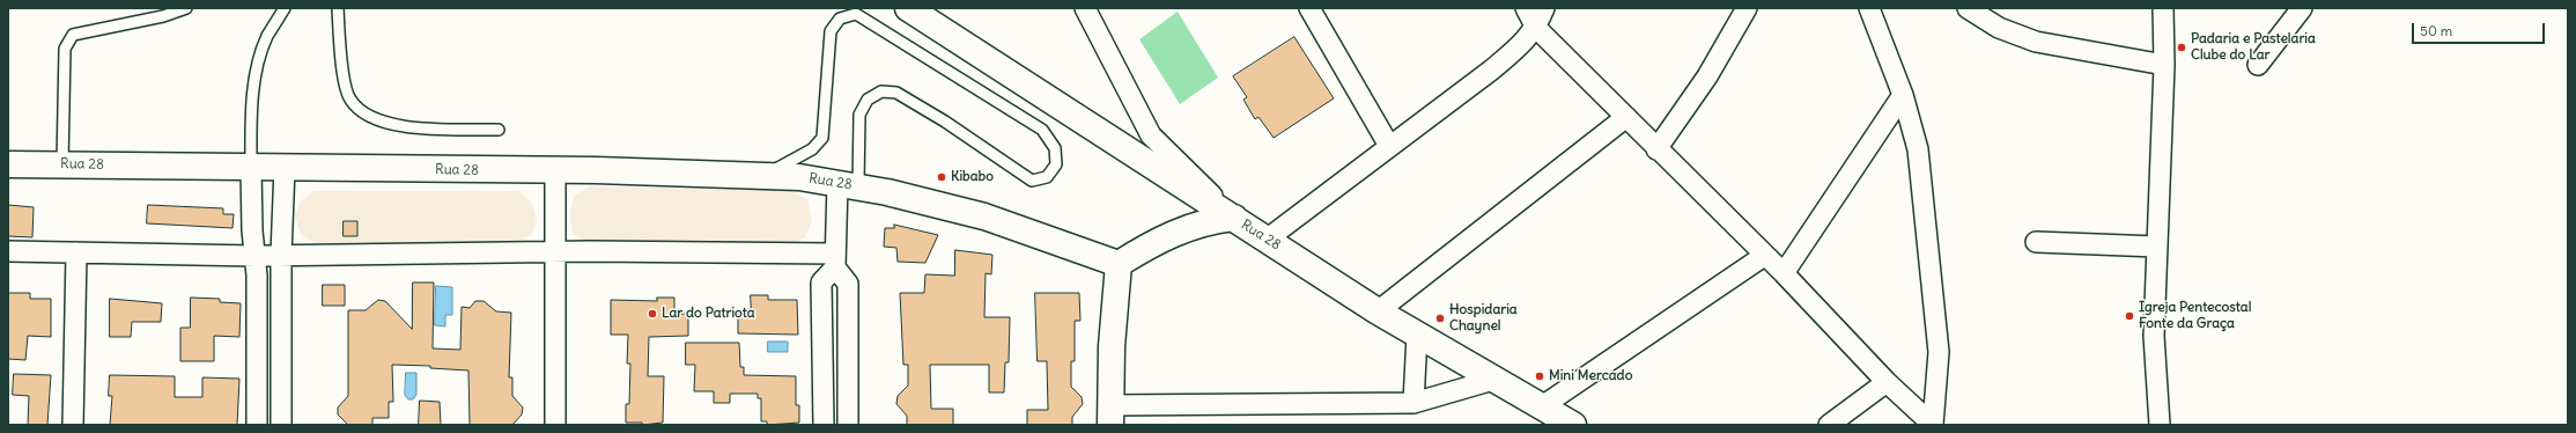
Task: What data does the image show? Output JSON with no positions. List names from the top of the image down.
{
  "streets": {
    "street": ["Rua 28"]
  },
  "places": [
    "Padaria e Pastelaria Clube do Lar",
    "Kibabo",
    "Lar do Patriota",
    "Igreja Pentecostal Fonte da Graça",
    "Hospidaria Chaynel",
    "Mini Mercado"
  ],
  "scale_bar": "50 m"
}
